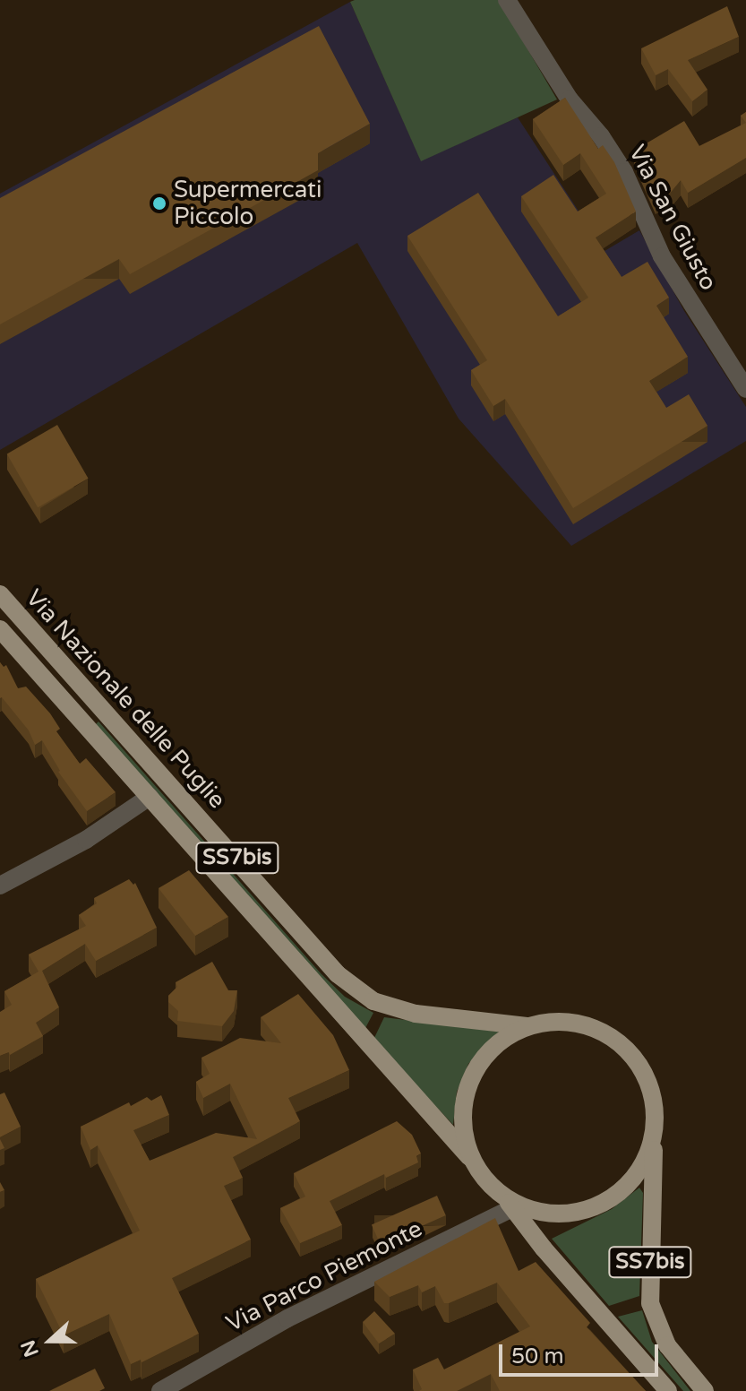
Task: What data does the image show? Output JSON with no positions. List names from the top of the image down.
{
  "streets": {
    "main road": ["Via Nazionale delle Puglie", "SS7bis"],
    "street": ["Via San Giusto", "Via Parco Piemonte"]
  },
  "crossings": [
    ["Via Nazionale delle Puglie", "Via Parco Piemonte"]
  ],
  "places": ["Supermercati Piccolo"],
  "scale_bar": "50 m",
  "north": "left"
}
